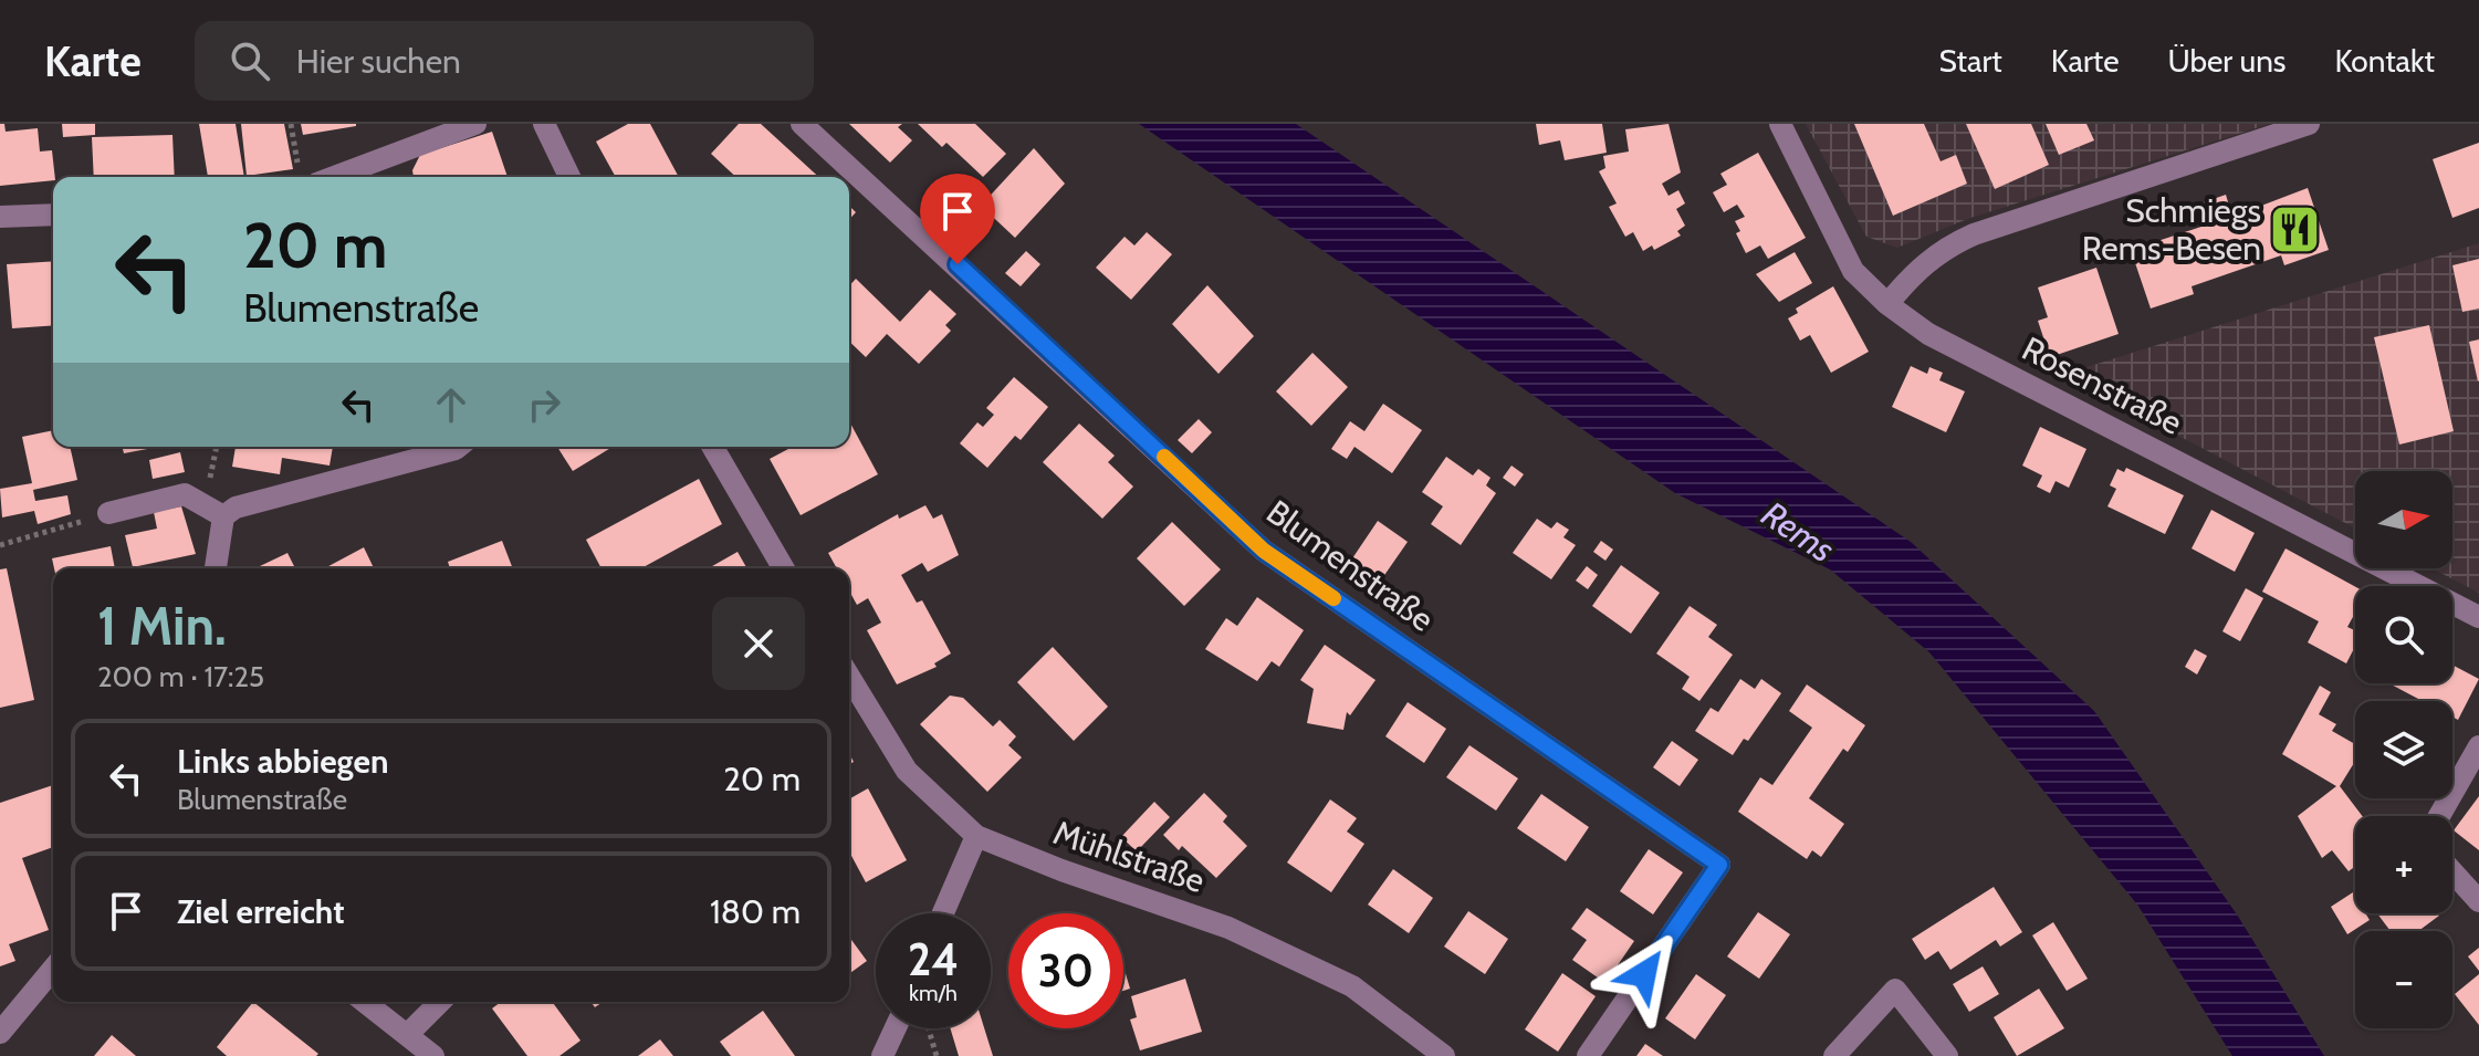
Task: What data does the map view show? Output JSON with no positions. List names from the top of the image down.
{
  "streets": {
    "street": ["Rosenstraße", "Blumenstraße", "Mühlstraße"]
  },
  "water": ["Rems"],
  "places": {
    "restaurant": ["Schmiegs Rems-Besen"]
  },
  "north": "right",
  "page": {
    "header": "Karte",
    "search": "Hier suchen",
    "nav": [
      "Start",
      "Karte",
      "Über uns",
      "Kontakt"
    ],
    "turn": ["20 m", "Blumenstraße"],
    "map_buttons": ["+", "−"],
    "heading": ["1 Min.", "200 m · 17:25"],
    "list": [
      {
        "name": "Links abbiegen",
        "note": "Blumenstraße",
        "value": "20 m"
      },
      {
        "name": "Ziel erreicht",
        "value": "180 m"
      }
    ],
    "speed": "24 km/h",
    "limit": "30"
  }
}
